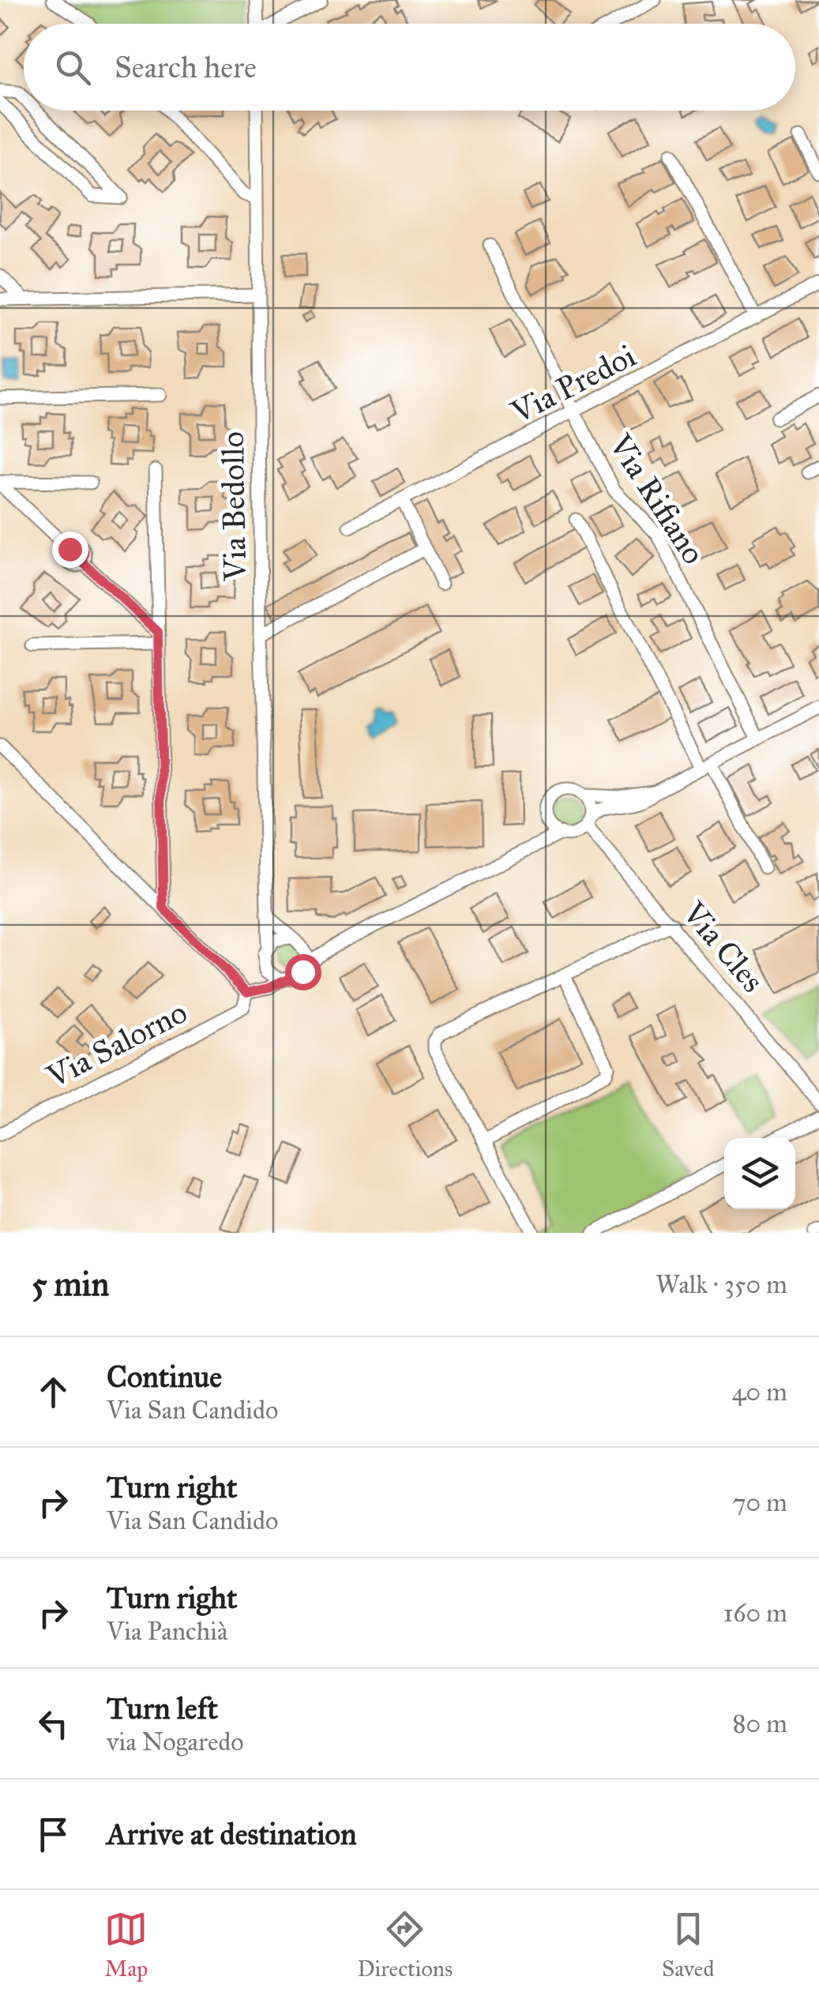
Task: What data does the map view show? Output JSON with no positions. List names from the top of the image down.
{
  "streets": {
    "street": [
      "Via Predoi",
      "Via Rifiano",
      "Via Bedollo",
      "Via Cles",
      "Via Salorno"
    ]
  },
  "crossings": [
    ["Via Predoi", "Via Rifiano"],
    ["Via Bedollo", "Via Salorno"]
  ],
  "page": {
    "search": "Search here",
    "heading": ["5 min", "Walk · 350 m"],
    "list": [
      ["Continue", "Via San Candido", "40 m"],
      ["Turn right", "Via San Candido", "70 m"],
      ["Turn right", "Via Panchià", "160 m"],
      ["Turn left", "via Nogaredo", "80 m"],
      "Arrive at destination"
    ],
    "nav": ["Map", "Directions", "Saved"]
  }
}
